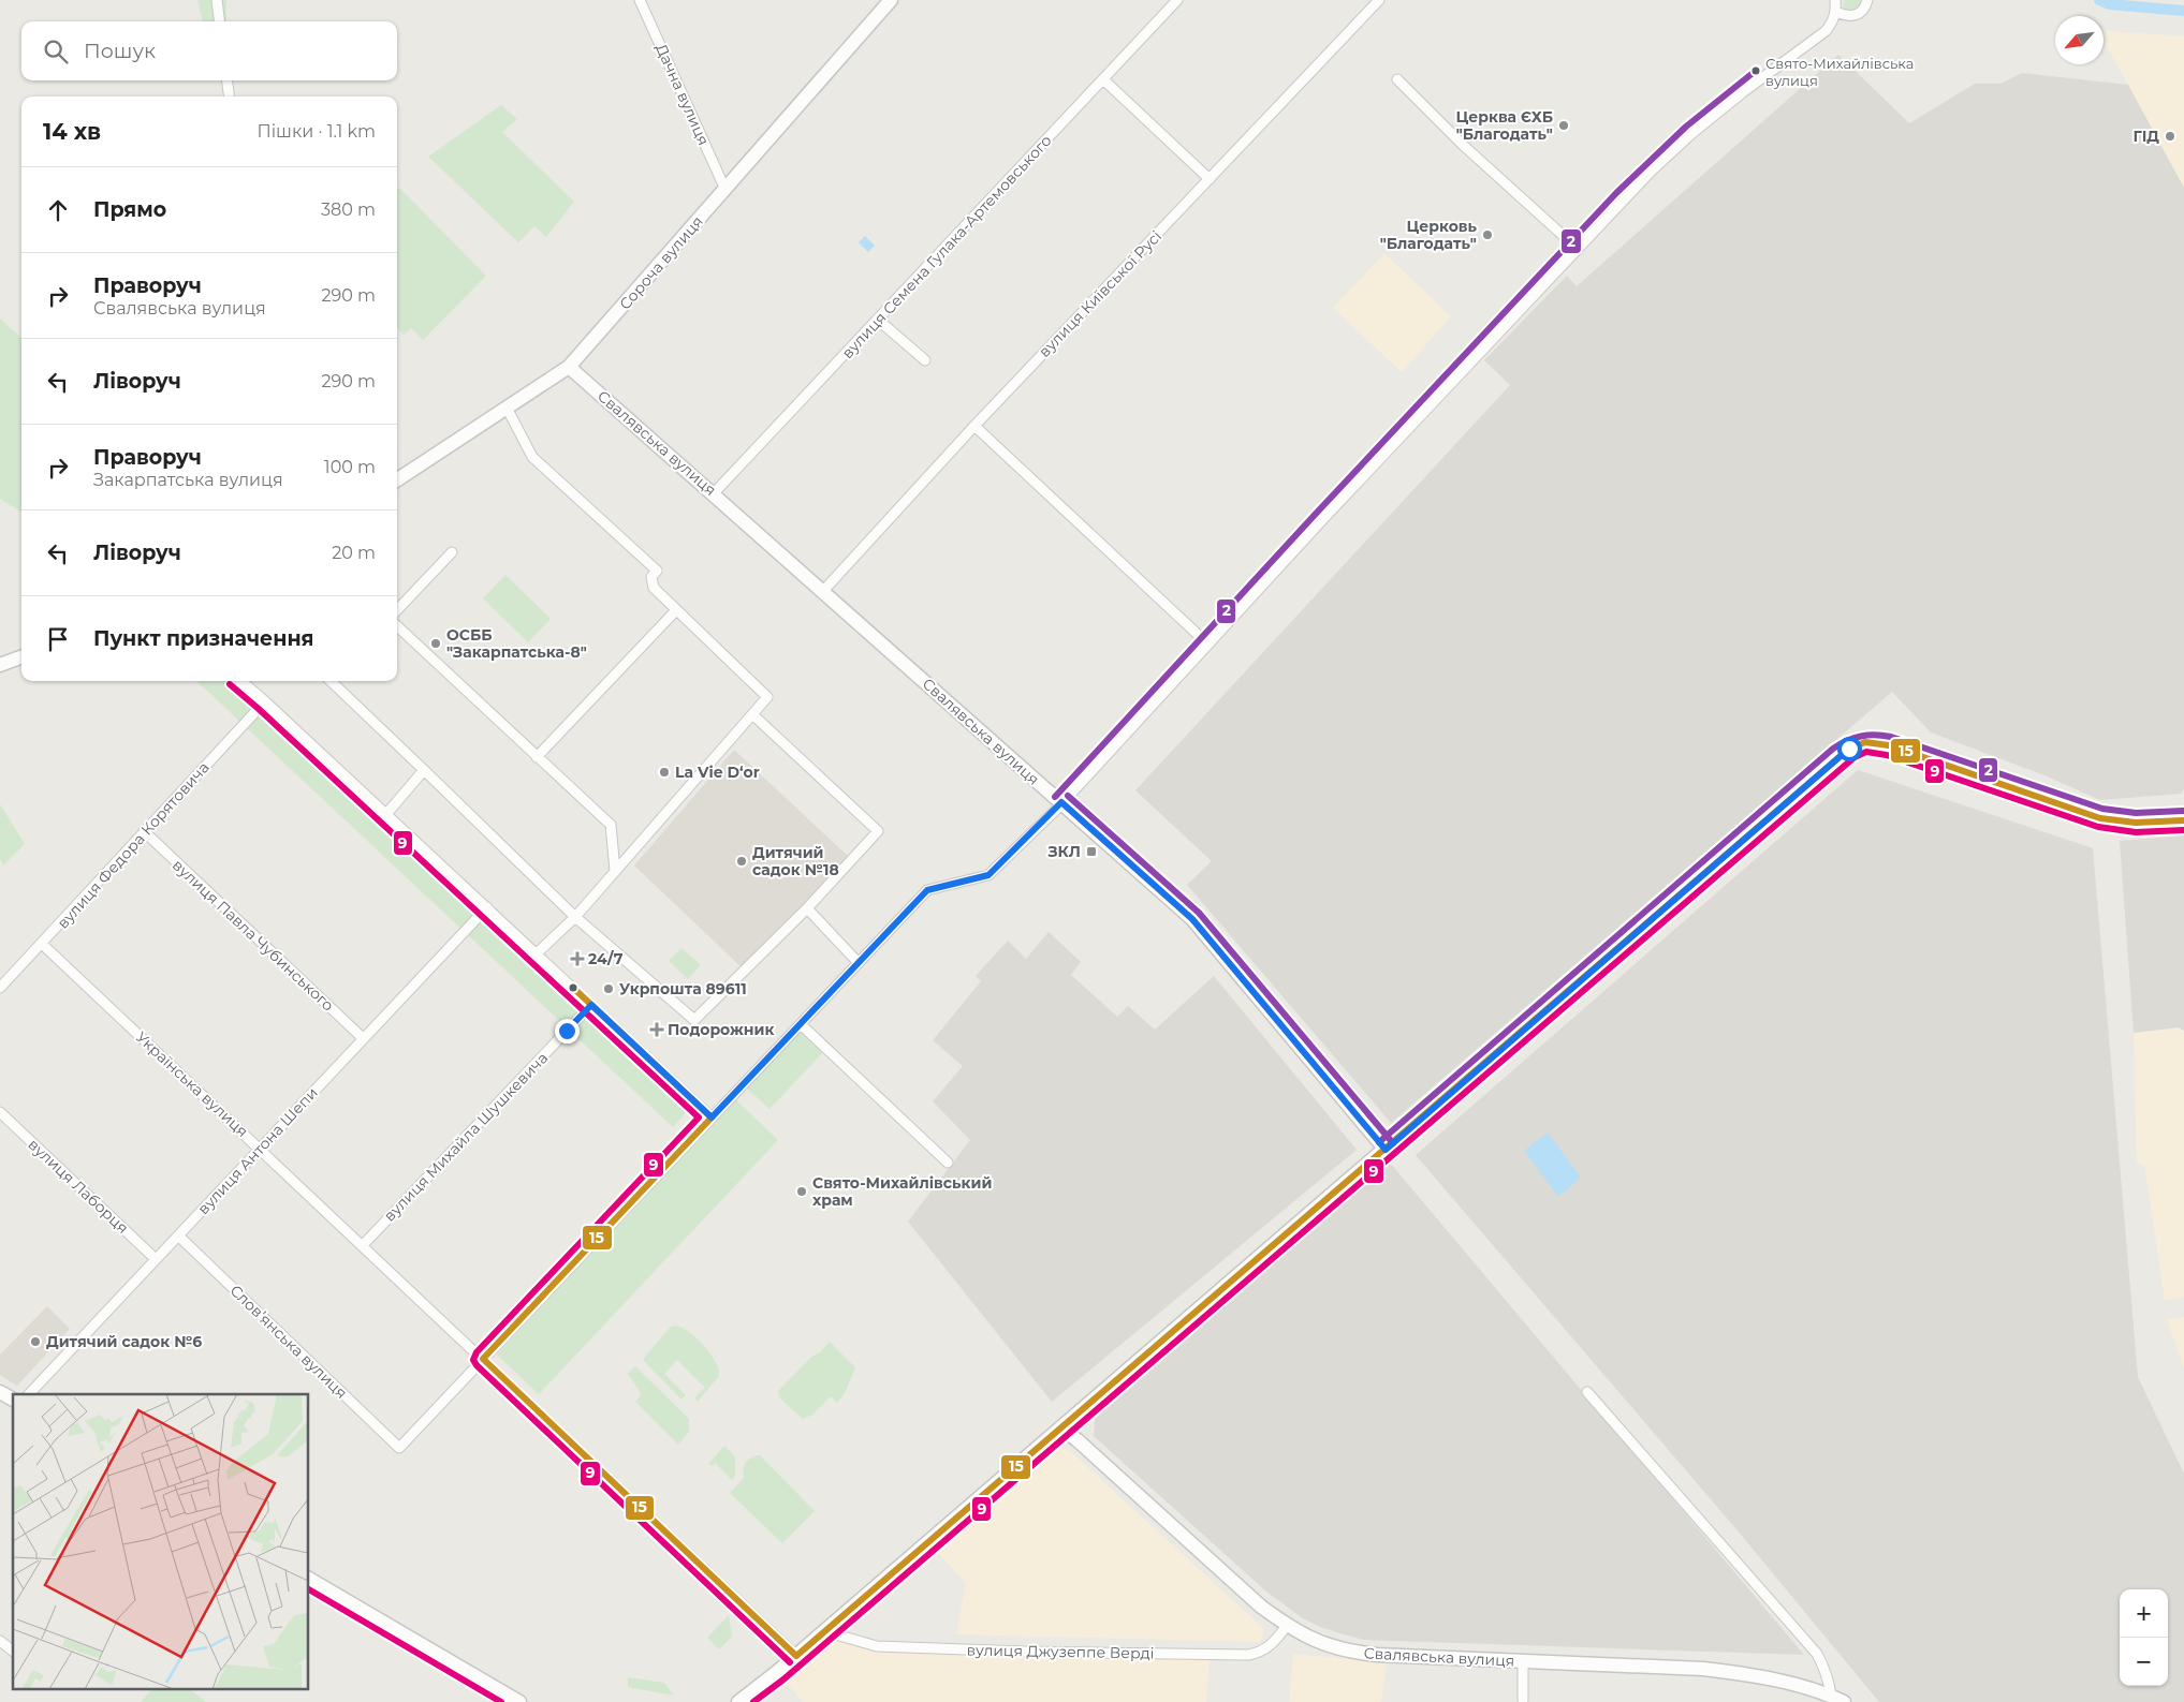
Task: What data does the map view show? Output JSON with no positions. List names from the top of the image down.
{
  "streets": {
    "street": [
      "Дачна вулиця",
      "вулиця Семена Гулака-Артемовського",
      "Сороча вулиця",
      "вулиця Київської Русі",
      "Свалявська вулиця",
      "вулиця Федора Корятовича",
      "вулиця Павла Чубинського",
      "Українська вулиця",
      "вулиця Михайла Шушкевича",
      "вулиця Антона Шепи",
      "вулиця Лаборця",
      "Словʼянська вулиця",
      "вулиця Джузеппе Верді"
    ]
  },
  "crossings": [
    ["Дачна вулиця", "Сороча вулиця"],
    ["вулиця Семена Гулака-Артемовського", "Свалявська вулиця"],
    ["Сороча вулиця", "Свалявська вулиця"],
    ["вулиця Київської Русі", "Свалявська вулиця"],
    ["Свалявська вулиця", "вулиця Джузеппе Верді"],
    ["вулиця Федора Корятовича", "вулиця Павла Чубинського"],
    ["вулиця Федора Корятовича", "Українська вулиця"],
    ["вулиця Павла Чубинського", "вулиця Антона Шепи"],
    ["Українська вулиця", "вулиця Михайла Шушкевича"],
    ["Українська вулиця", "вулиця Антона Шепи"],
    ["Українська вулиця", "Словʼянська вулиця"],
    ["вулиця Антона Шепи", "вулиця Лаборця"],
    ["вулиця Антона Шепи", "Словʼянська вулиця"]
  ],
  "places": {
    "other": [
      "Свято-Михайлівська вулиця",
      "Церква ЄХБ \"Благодать\"",
      "ГІД",
      "Церковь \"Благодать\"",
      "ОСББ \"Закарпатська-8\"",
      "La Vie D‘or",
      "Дитячий садок №18",
      "Укрпошта 89611",
      "Свято-Михайлівський храм",
      "Дитячий садок №6"
    ],
    "transit": ["ЗКЛ"],
    "health": ["24/7", "Подорожник"]
  },
  "lines": ["transit line 2", "transit line 9", "transit line 15"],
  "north": "bottom left",
  "page": {
    "search": "Пошук",
    "heading": ["14 хв", "Пішки · 1.1 km"],
    "list": [
      ["Прямо", "380 m"],
      ["Праворуч", "Свалявська вулиця", "290 m"],
      ["Ліворуч", "290 m"],
      ["Праворуч", "Закарпатська вулиця", "100 m"],
      ["Ліворуч", "20 m"],
      "Пункт призначення"
    ],
    "map_buttons": ["+", "−"]
  }
}
